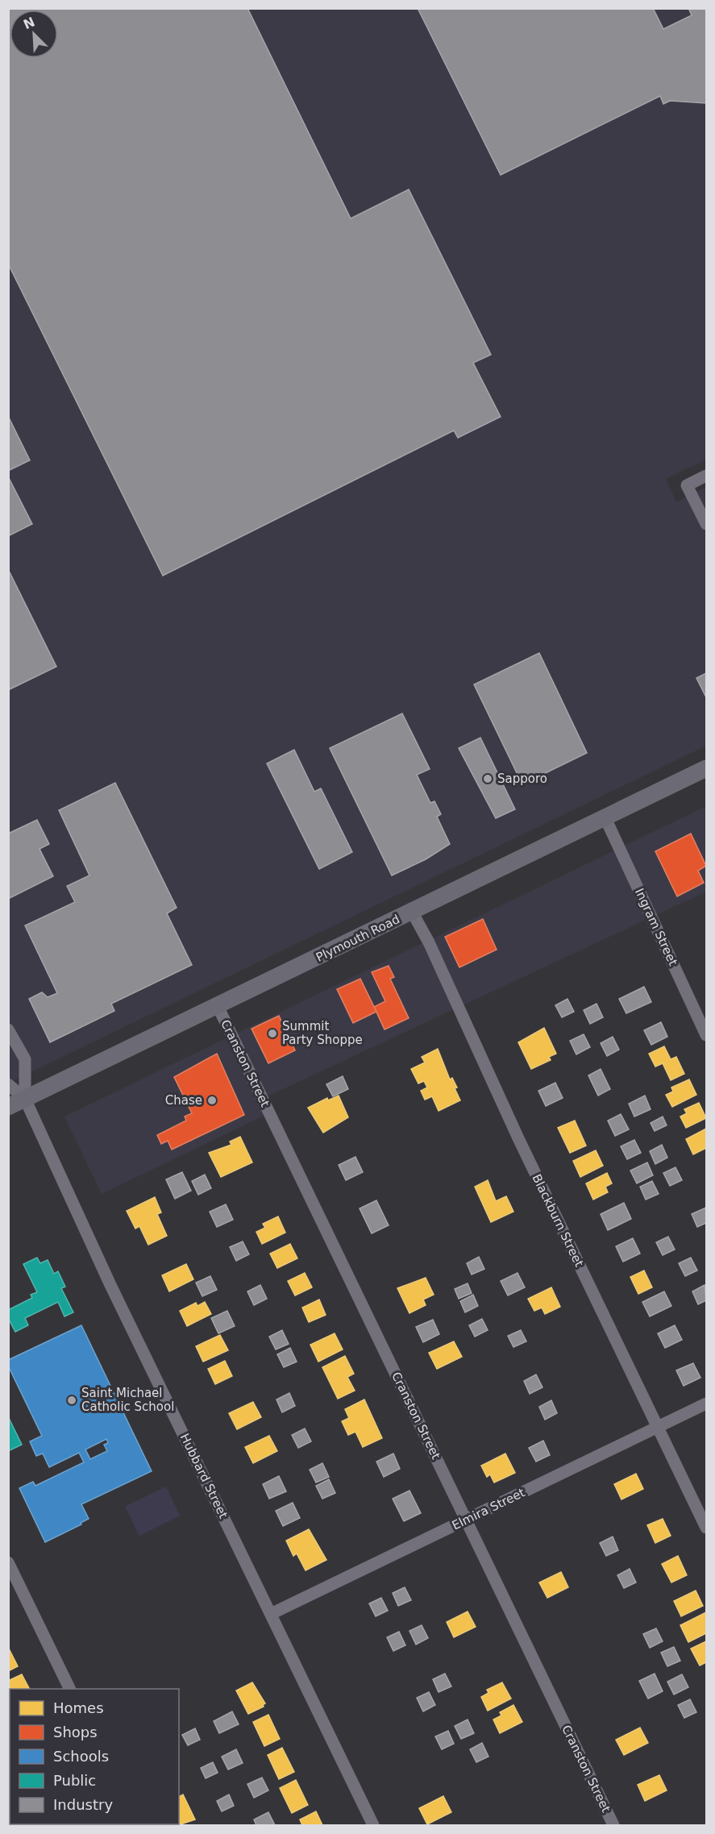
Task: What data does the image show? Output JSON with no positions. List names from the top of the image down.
{
  "streets": {
    "main road": ["Plymouth Road"],
    "street": [
      "Ingram Street",
      "Cranston Street",
      "Blackburn Street",
      "Hubbard Street",
      "Elmira Street"
    ]
  },
  "crossings": [
    ["Ingram Street", "Plymouth Road"],
    ["Plymouth Road", "Cranston Street"],
    ["Plymouth Road", "Blackburn Street"],
    ["Plymouth Road", "Hubbard Street"],
    ["Cranston Street", "Elmira Street"],
    ["Blackburn Street", "Elmira Street"],
    ["Hubbard Street", "Elmira Street"]
  ],
  "places": [
    "Sapporo",
    "Summit Party Shoppe",
    "Chase",
    "Saint Michael Catholic School"
  ],
  "legend": [
    "Homes",
    "Shops",
    "Schools",
    "Public",
    "Industry"
  ],
  "north": "top left"
}
